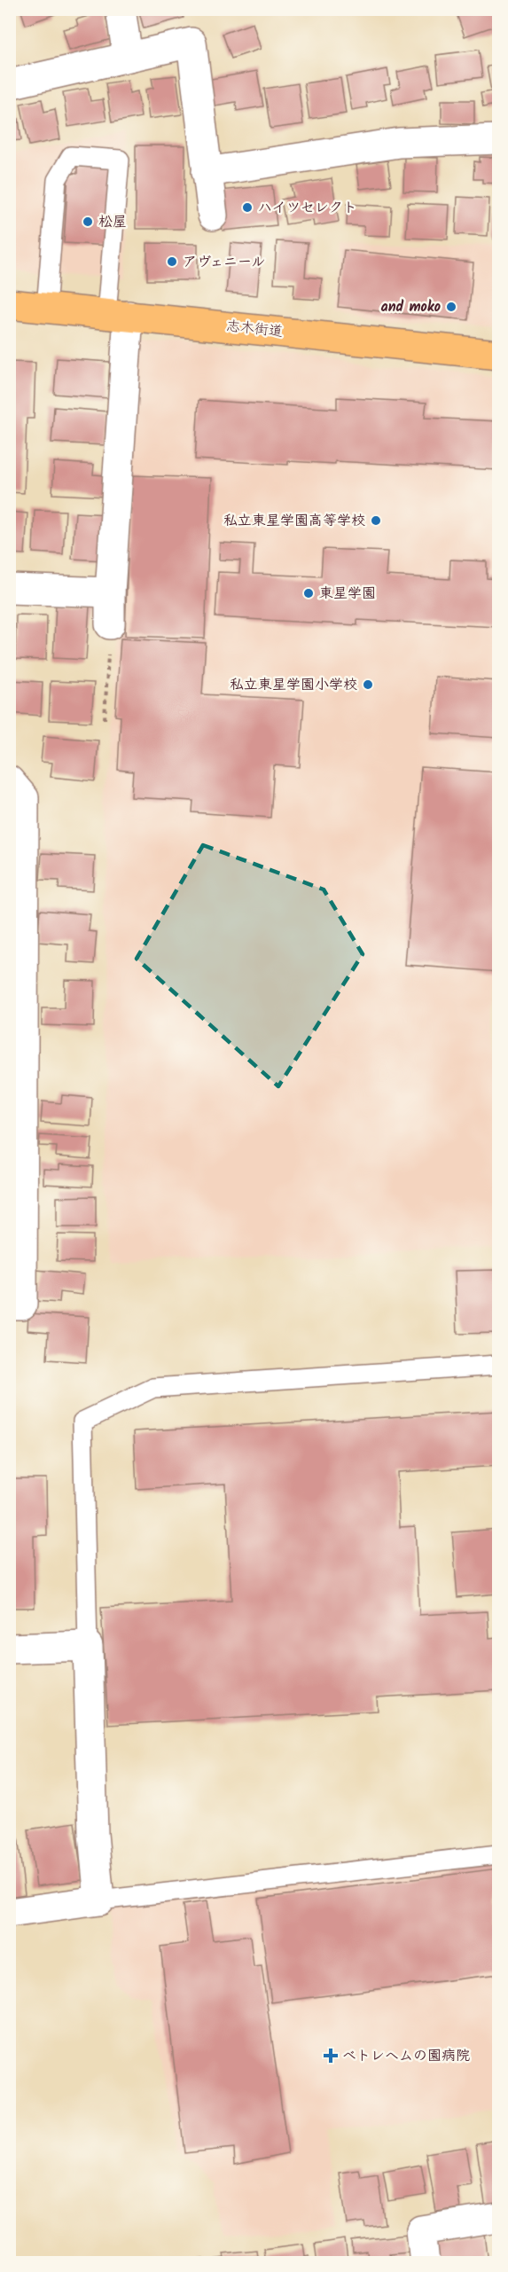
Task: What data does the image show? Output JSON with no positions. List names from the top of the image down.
{
  "streets": {
    "main road": ["志木街道"]
  },
  "places": {
    "other": [
      "ハイツセレクト",
      "松屋",
      "アヴェニール",
      "and moko",
      "私立東星学園高等学校",
      "東星学園",
      "私立東星学園小学校"
    ],
    "health": ["ベトレヘムの園病院"]
  }
}
